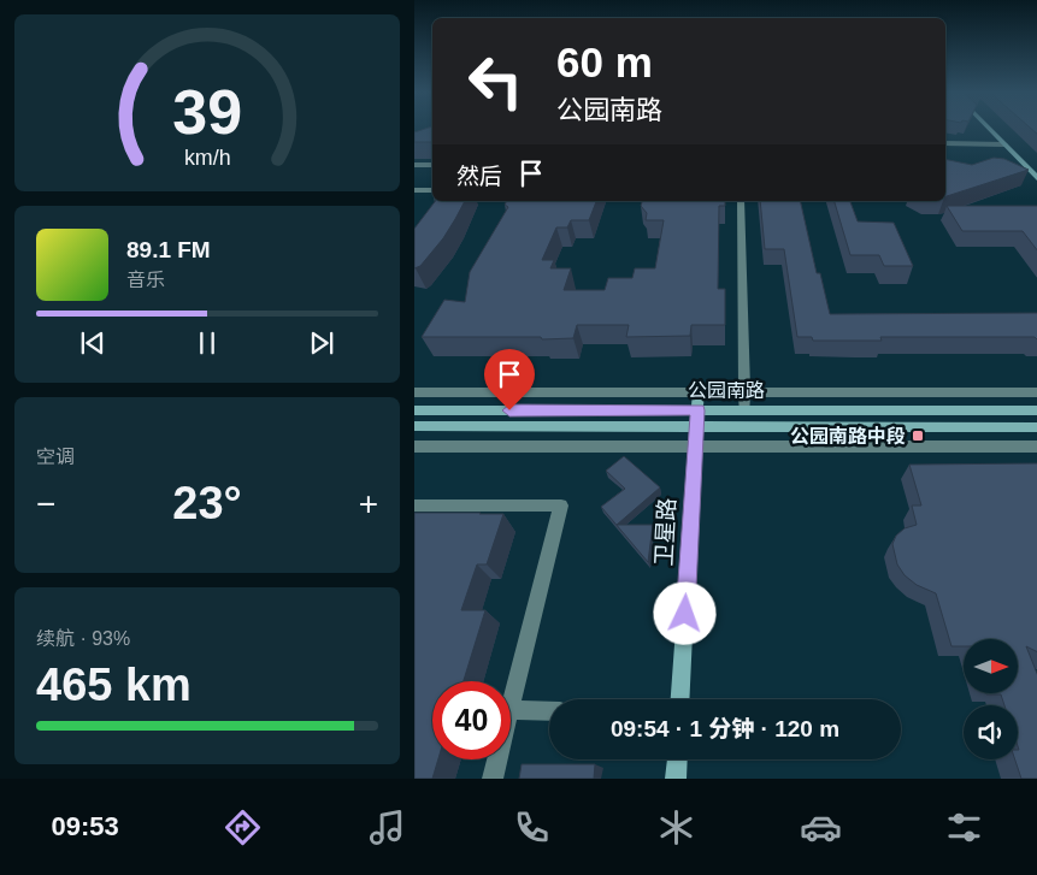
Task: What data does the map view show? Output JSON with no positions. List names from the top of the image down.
{
  "streets": {
    "main road": ["公园南路", "卫星路"]
  },
  "crossings": [
    ["公园南路", "卫星路"]
  ],
  "places": {
    "transit": ["公园南路中段"]
  },
  "north": "right",
  "page": {
    "turn": ["60 m", "公园南路"],
    "then": "然后",
    "song": ["89.1 FM", "音乐"],
    "tile": [
      "空调",
      ["续航 · 93%", "465 km"]
    ],
    "heat": ["−", "23°", "+"],
    "limit": "40",
    "trip": "09:54 · 1 分钟 · 120 m",
    "tabs": "09:53",
    "gauge": ["39", "km/h"]
  }
}
